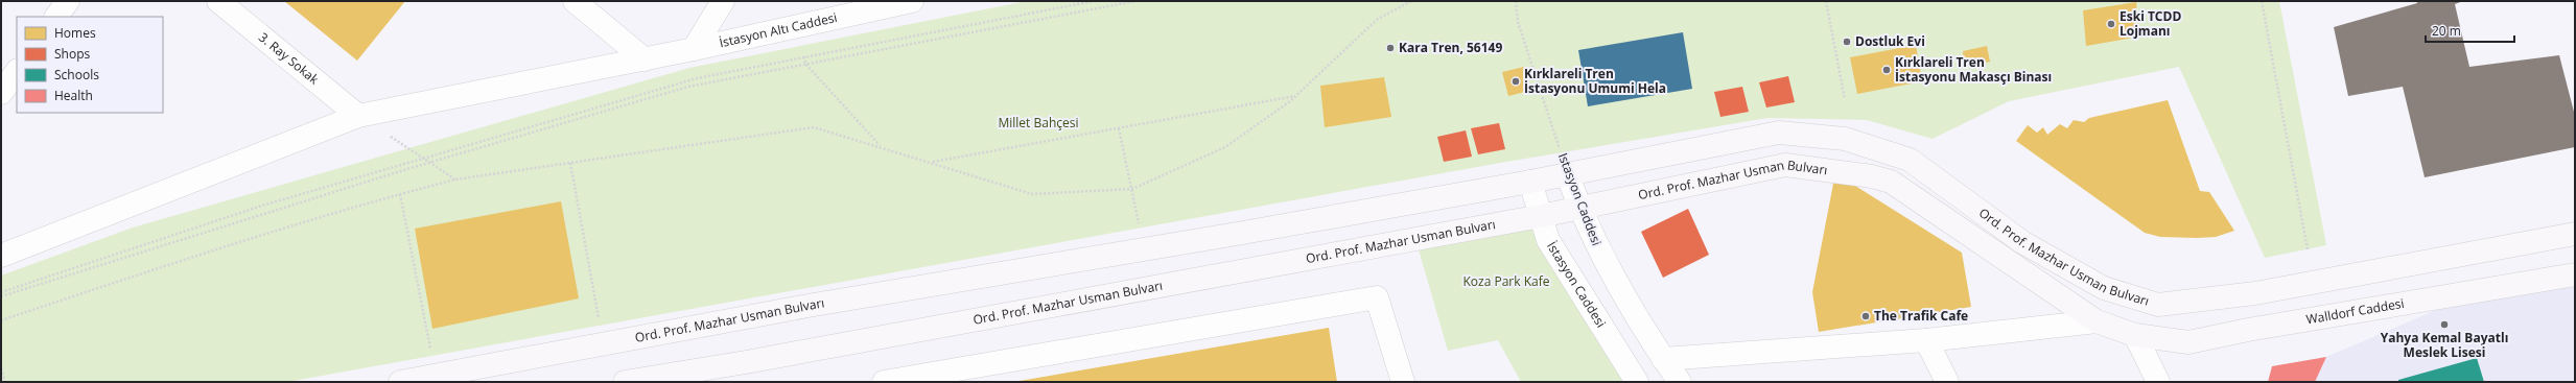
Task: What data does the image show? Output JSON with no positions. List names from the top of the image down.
{
  "streets": {
    "main road": ["Ord. Prof. Mazhar Usman Bulvarı", "Walldorf Caddesi"],
    "street": [
      "İstasyon Altı Caddesi",
      "3. Ray Sokak",
      "Istasyon Caddesi",
      "İstasyon Caddesi"
    ]
  },
  "crossings": [
    ["İstasyon Altı Caddesi", "3. Ray Sokak"],
    ["Ord. Prof. Mazhar Usman Bulvarı", "Istasyon Caddesi"],
    ["Ord. Prof. Mazhar Usman Bulvarı", "İstasyon Caddesi"],
    ["Ord. Prof. Mazhar Usman Bulvarı", "Walldorf Caddesi"]
  ],
  "parks": ["Millet Bahçesi", "Koza Park Kafe"],
  "places": [
    "Eski TCDD Lojmanı",
    "Dostluk Evi",
    "Kara Tren, 56149",
    "Kırklareli Tren İstasyonu Makasçı Binası",
    "Kırklareli Tren İstasyonu Umumi Hela",
    "The Trafik Cafe",
    "Yahya Kemal Bayatlı Meslek Lisesi"
  ],
  "legend": [
    "Homes",
    "Shops",
    "Schools",
    "Health"
  ],
  "scale_bar": "20 m"
}
